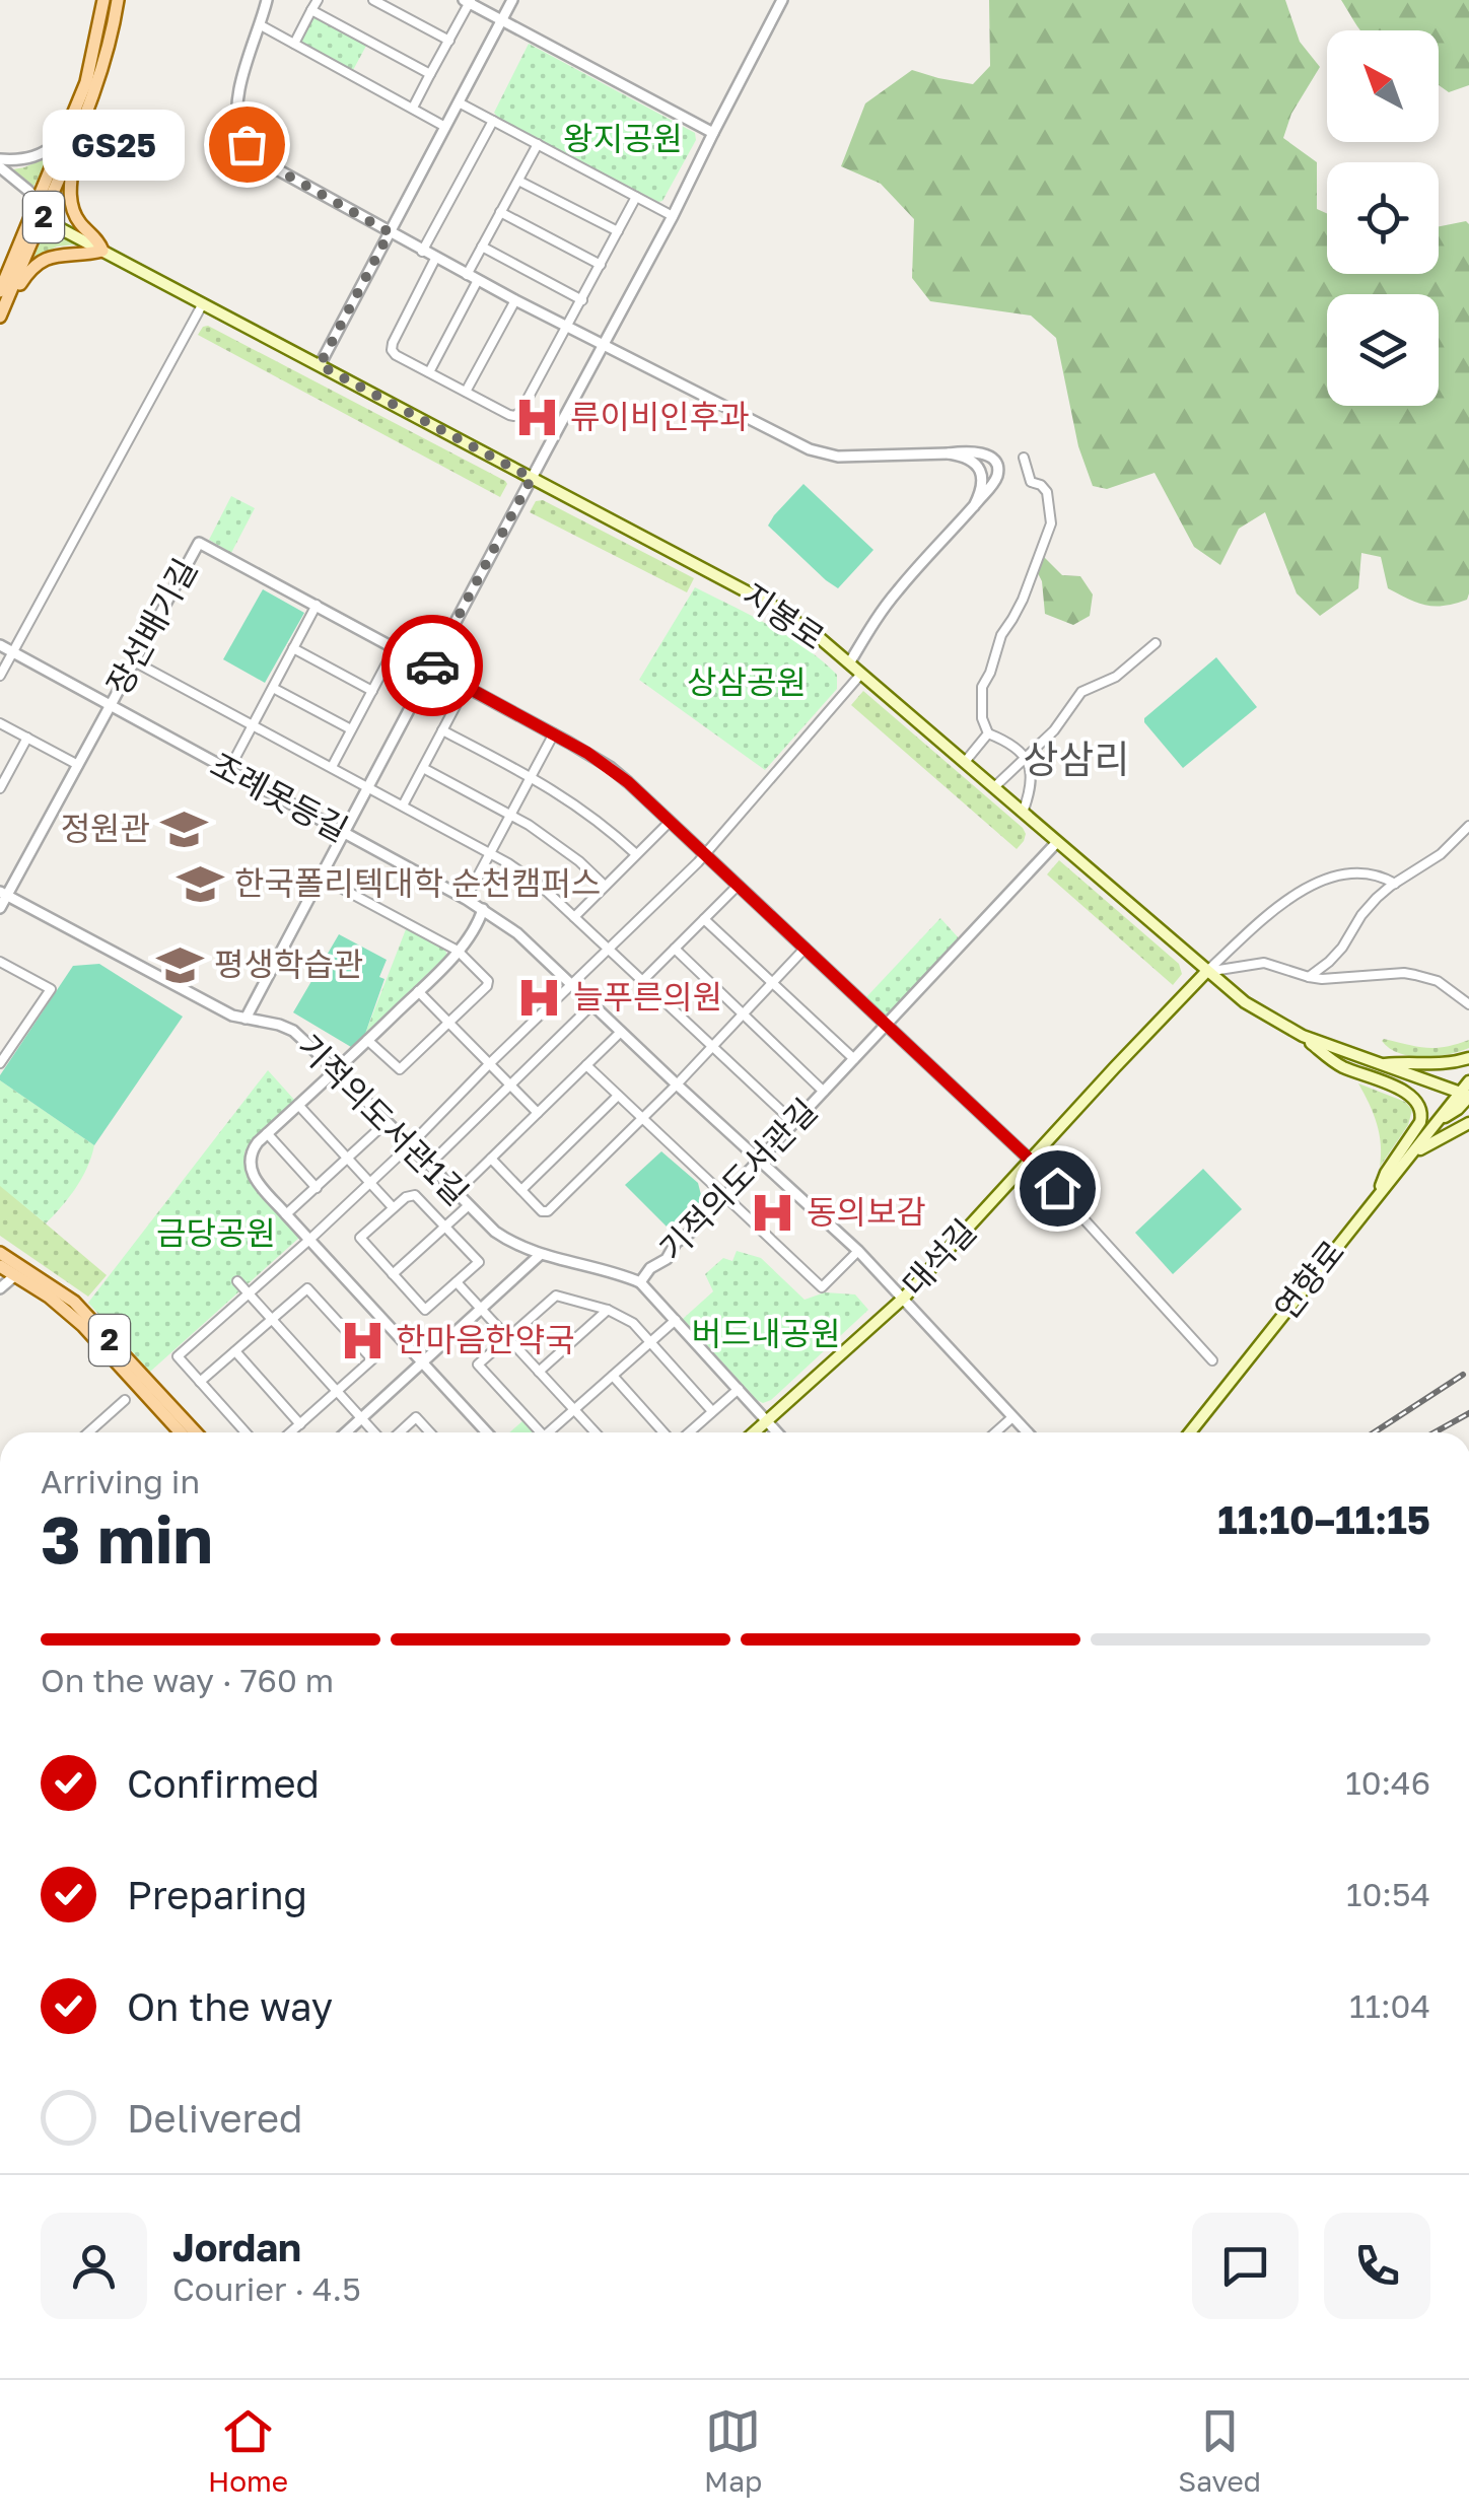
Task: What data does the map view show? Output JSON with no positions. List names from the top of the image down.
{
  "streets": {
    "main road": [
      "2",
      "지봉로",
      "대석길",
      "연향로"
    ],
    "street": [
      "장선배기길",
      "조례못등길",
      "기적의도서관1길",
      "기적의도서관길"
    ]
  },
  "crossings": [
    ["2", "지봉로"],
    ["지봉로", "기적의도서관길"],
    ["지봉로", "대석길"],
    ["지봉로", "연향로"],
    ["장선배기길", "조례못등길"],
    ["장선배기길", "기적의도서관1길"],
    ["장선배기길", "기적의도서관길"],
    ["장선배기길", "대석길"],
    ["조례못등길", "기적의도서관길"],
    ["조례못등길", "대석길"],
    ["기적의도서관1길", "기적의도서관길"]
  ],
  "districts": ["상삼리"],
  "parks": [
    "왕지공원",
    "상삼공원",
    "금당공원",
    "버드내공원"
  ],
  "places": {
    "other": ["GS25"],
    "hospital": [
      "류이비인후과",
      "늘푸른의원",
      "동의보감",
      "한마음한약국"
    ],
    "school or university": ["정원관", "한국폴리텍대학 순천캠퍼스", "평생학습관"]
  },
  "north": "top left",
  "page": {
    "bubble": "GS25",
    "heading": ["3 min", "Arriving in", "11:10–11:15"],
    "panel": ["Jordan", "Courier · 4.5"],
    "bar": "On the way · 760 m",
    "list": [
      ["Confirmed", "10:46"],
      ["Preparing", "10:54"],
      ["On the way", "11:04"],
      "Delivered"
    ],
    "tabs": ["Home", "Map", "Saved"]
  }
}
